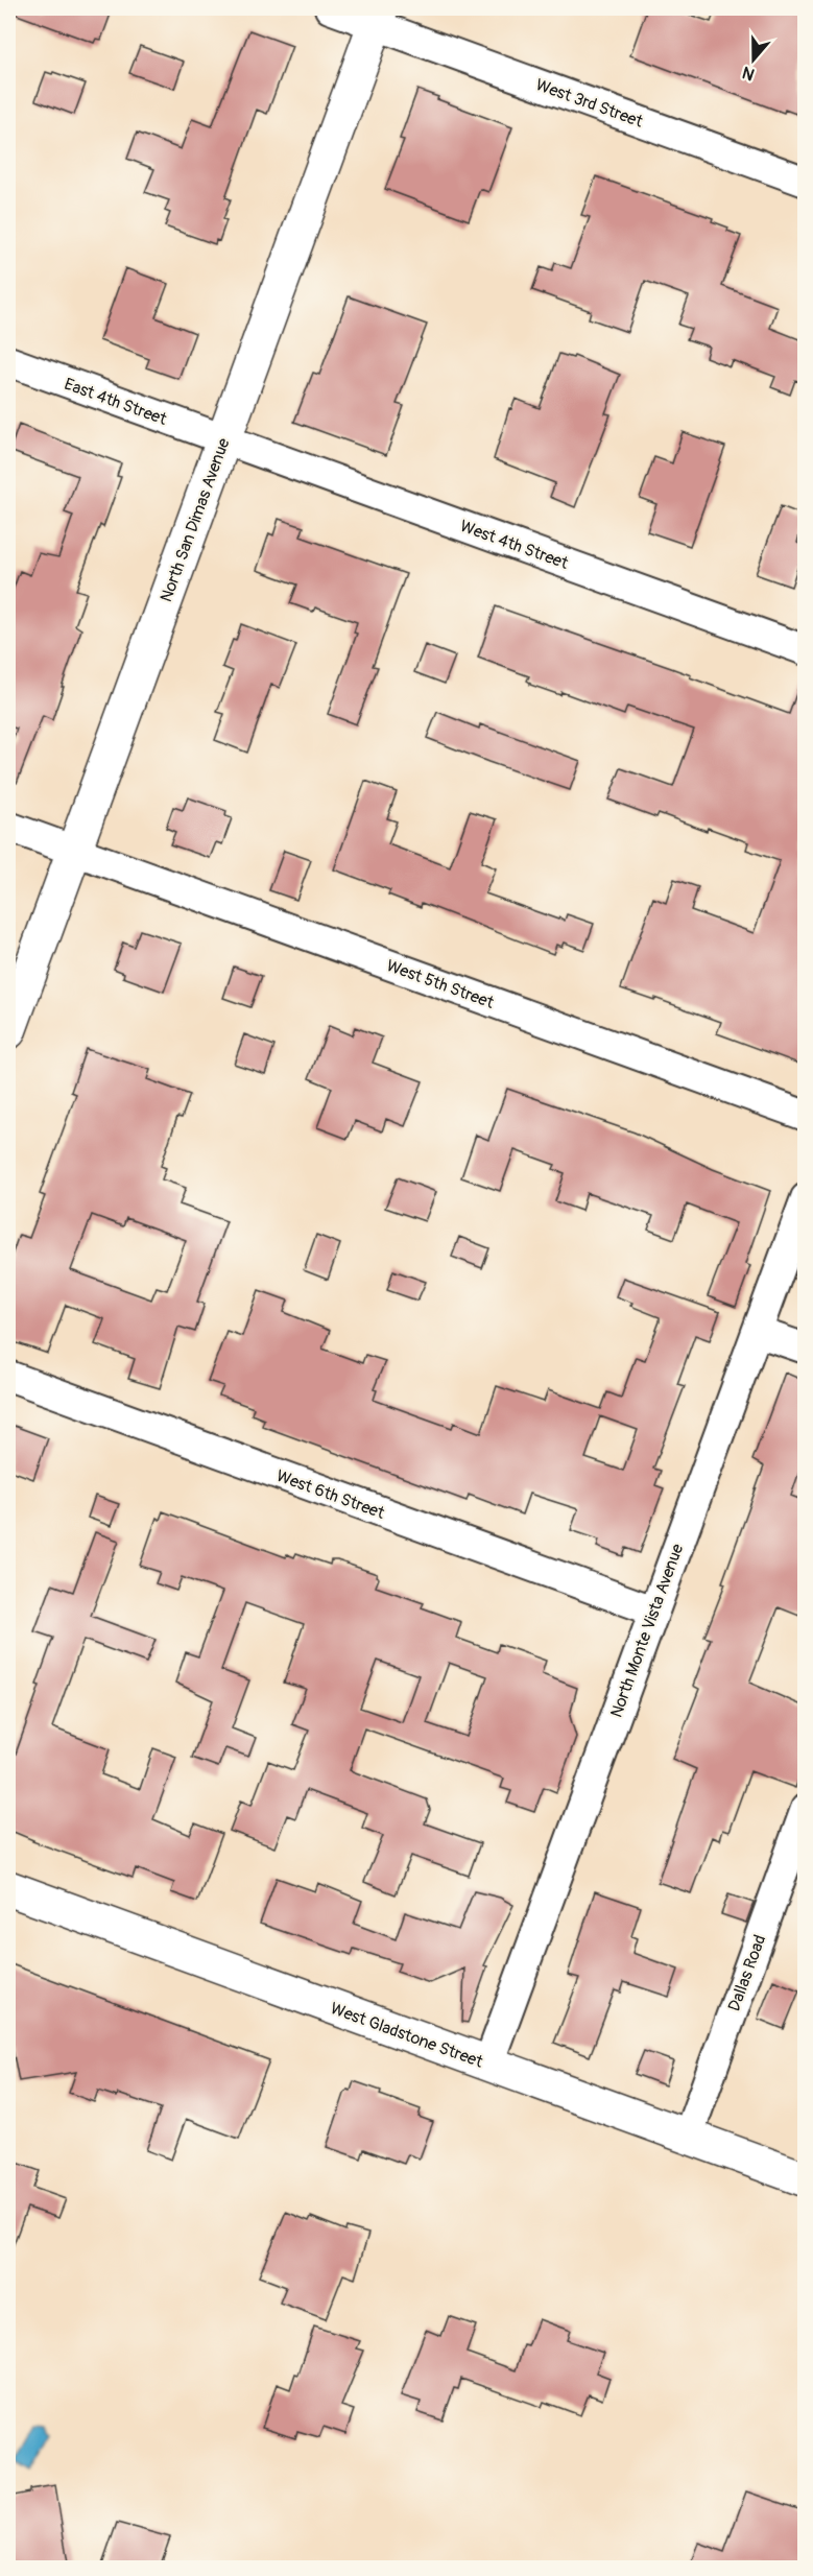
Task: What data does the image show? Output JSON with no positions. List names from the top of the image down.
{
  "streets": {
    "main road": ["North San Dimas Avenue", "West Gladstone Street"],
    "street": [
      "West 3rd Street",
      "East 4th Street",
      "West 4th Street",
      "West 5th Street",
      "West 6th Street",
      "North Monte Vista Avenue",
      "Dallas Road"
    ]
  },
  "crossings": [
    ["West 3rd Street", "North San Dimas Avenue"],
    ["East 4th Street", "North San Dimas Avenue"],
    ["East 4th Street", "West 4th Street"],
    ["North San Dimas Avenue", "West 4th Street"],
    ["North San Dimas Avenue", "West 5th Street"],
    ["West 6th Street", "North Monte Vista Avenue"],
    ["North Monte Vista Avenue", "West Gladstone Street"],
    ["Dallas Road", "West Gladstone Street"]
  ],
  "north": "bottom"
}
